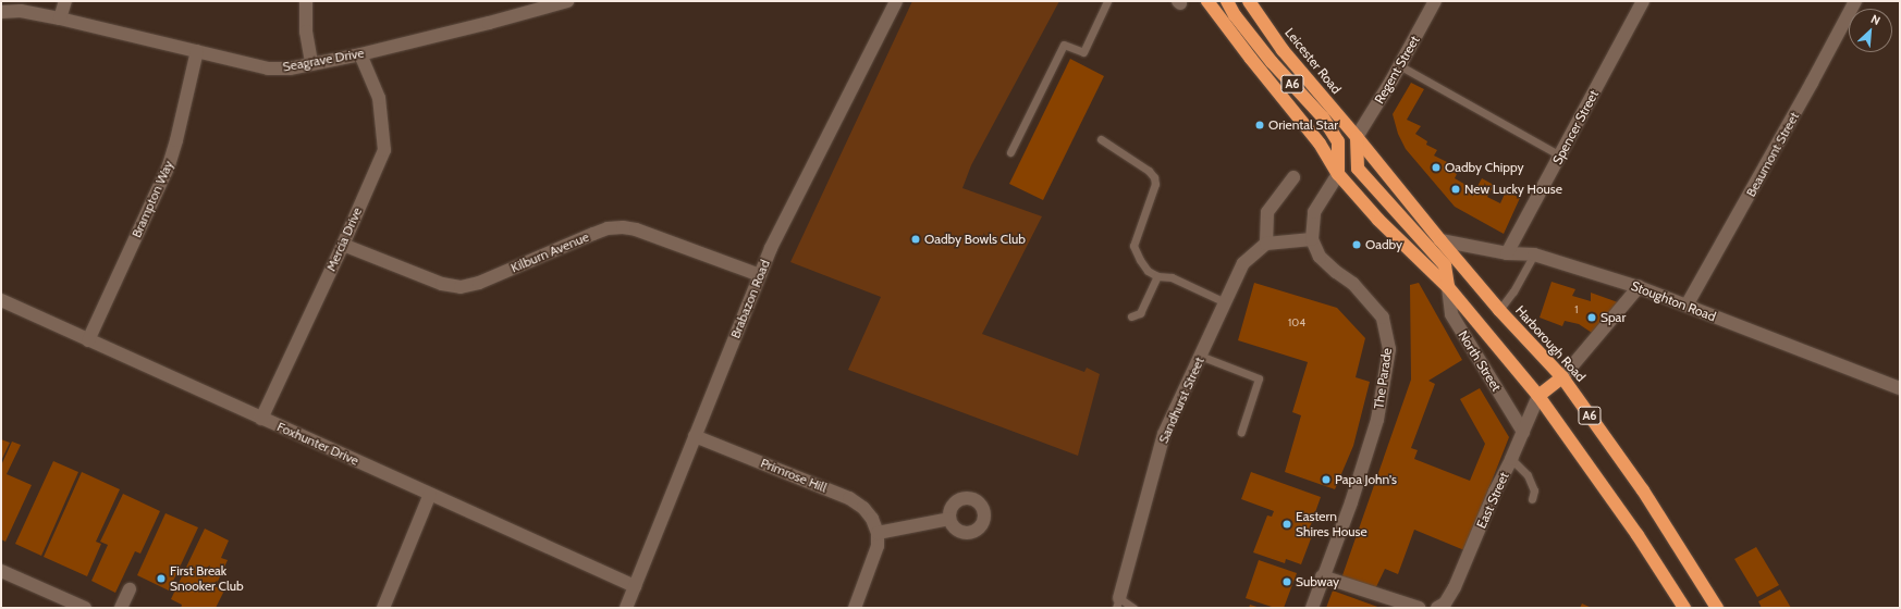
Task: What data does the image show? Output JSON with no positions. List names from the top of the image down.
{
  "streets": {
    "highway": ["Leicester Road", "A6", "Harborough Road"],
    "street": [
      "Seagrave Drive",
      "Regent Street",
      "Spencer Street",
      "Beaumont Street",
      "Brampton Way",
      "Mercia Drive",
      "Kilburn Avenue",
      "Brabazon Road",
      "Stoughton Road",
      "North Street",
      "The Parade",
      "Sandhurst Street",
      "Foxhunter Drive",
      "Primrose Hill",
      "East Street"
    ]
  },
  "crossings": [
    ["Seagrave Drive", "Brampton Way"],
    ["Seagrave Drive", "Mercia Drive"],
    ["Leicester Road", "Regent Street"],
    ["Leicester Road", "Harborough Road"],
    ["Regent Street", "Harborough Road"],
    ["A6", "North Street"],
    ["A6", "The Parade"],
    ["A6", "East Street"],
    ["Spencer Street", "Stoughton Road"],
    ["Beaumont Street", "Stoughton Road"],
    ["Brampton Way", "Foxhunter Drive"],
    ["Mercia Drive", "Kilburn Avenue"],
    ["Mercia Drive", "Foxhunter Drive"],
    ["Kilburn Avenue", "Brabazon Road"],
    ["Brabazon Road", "Foxhunter Drive"],
    ["Brabazon Road", "Primrose Hill"],
    ["Stoughton Road", "Harborough Road"],
    ["North Street", "East Street"]
  ],
  "places": [
    "Oriental Star",
    "Oadby Chippy",
    "New Lucky House",
    "Oadby Bowls Club",
    "Oadby",
    "Spar",
    "Papa John's",
    "Eastern Shires House",
    "First Break Snooker Club",
    "Subway"
  ],
  "house_numbers": ["1", "104"],
  "north": "top right"
}
